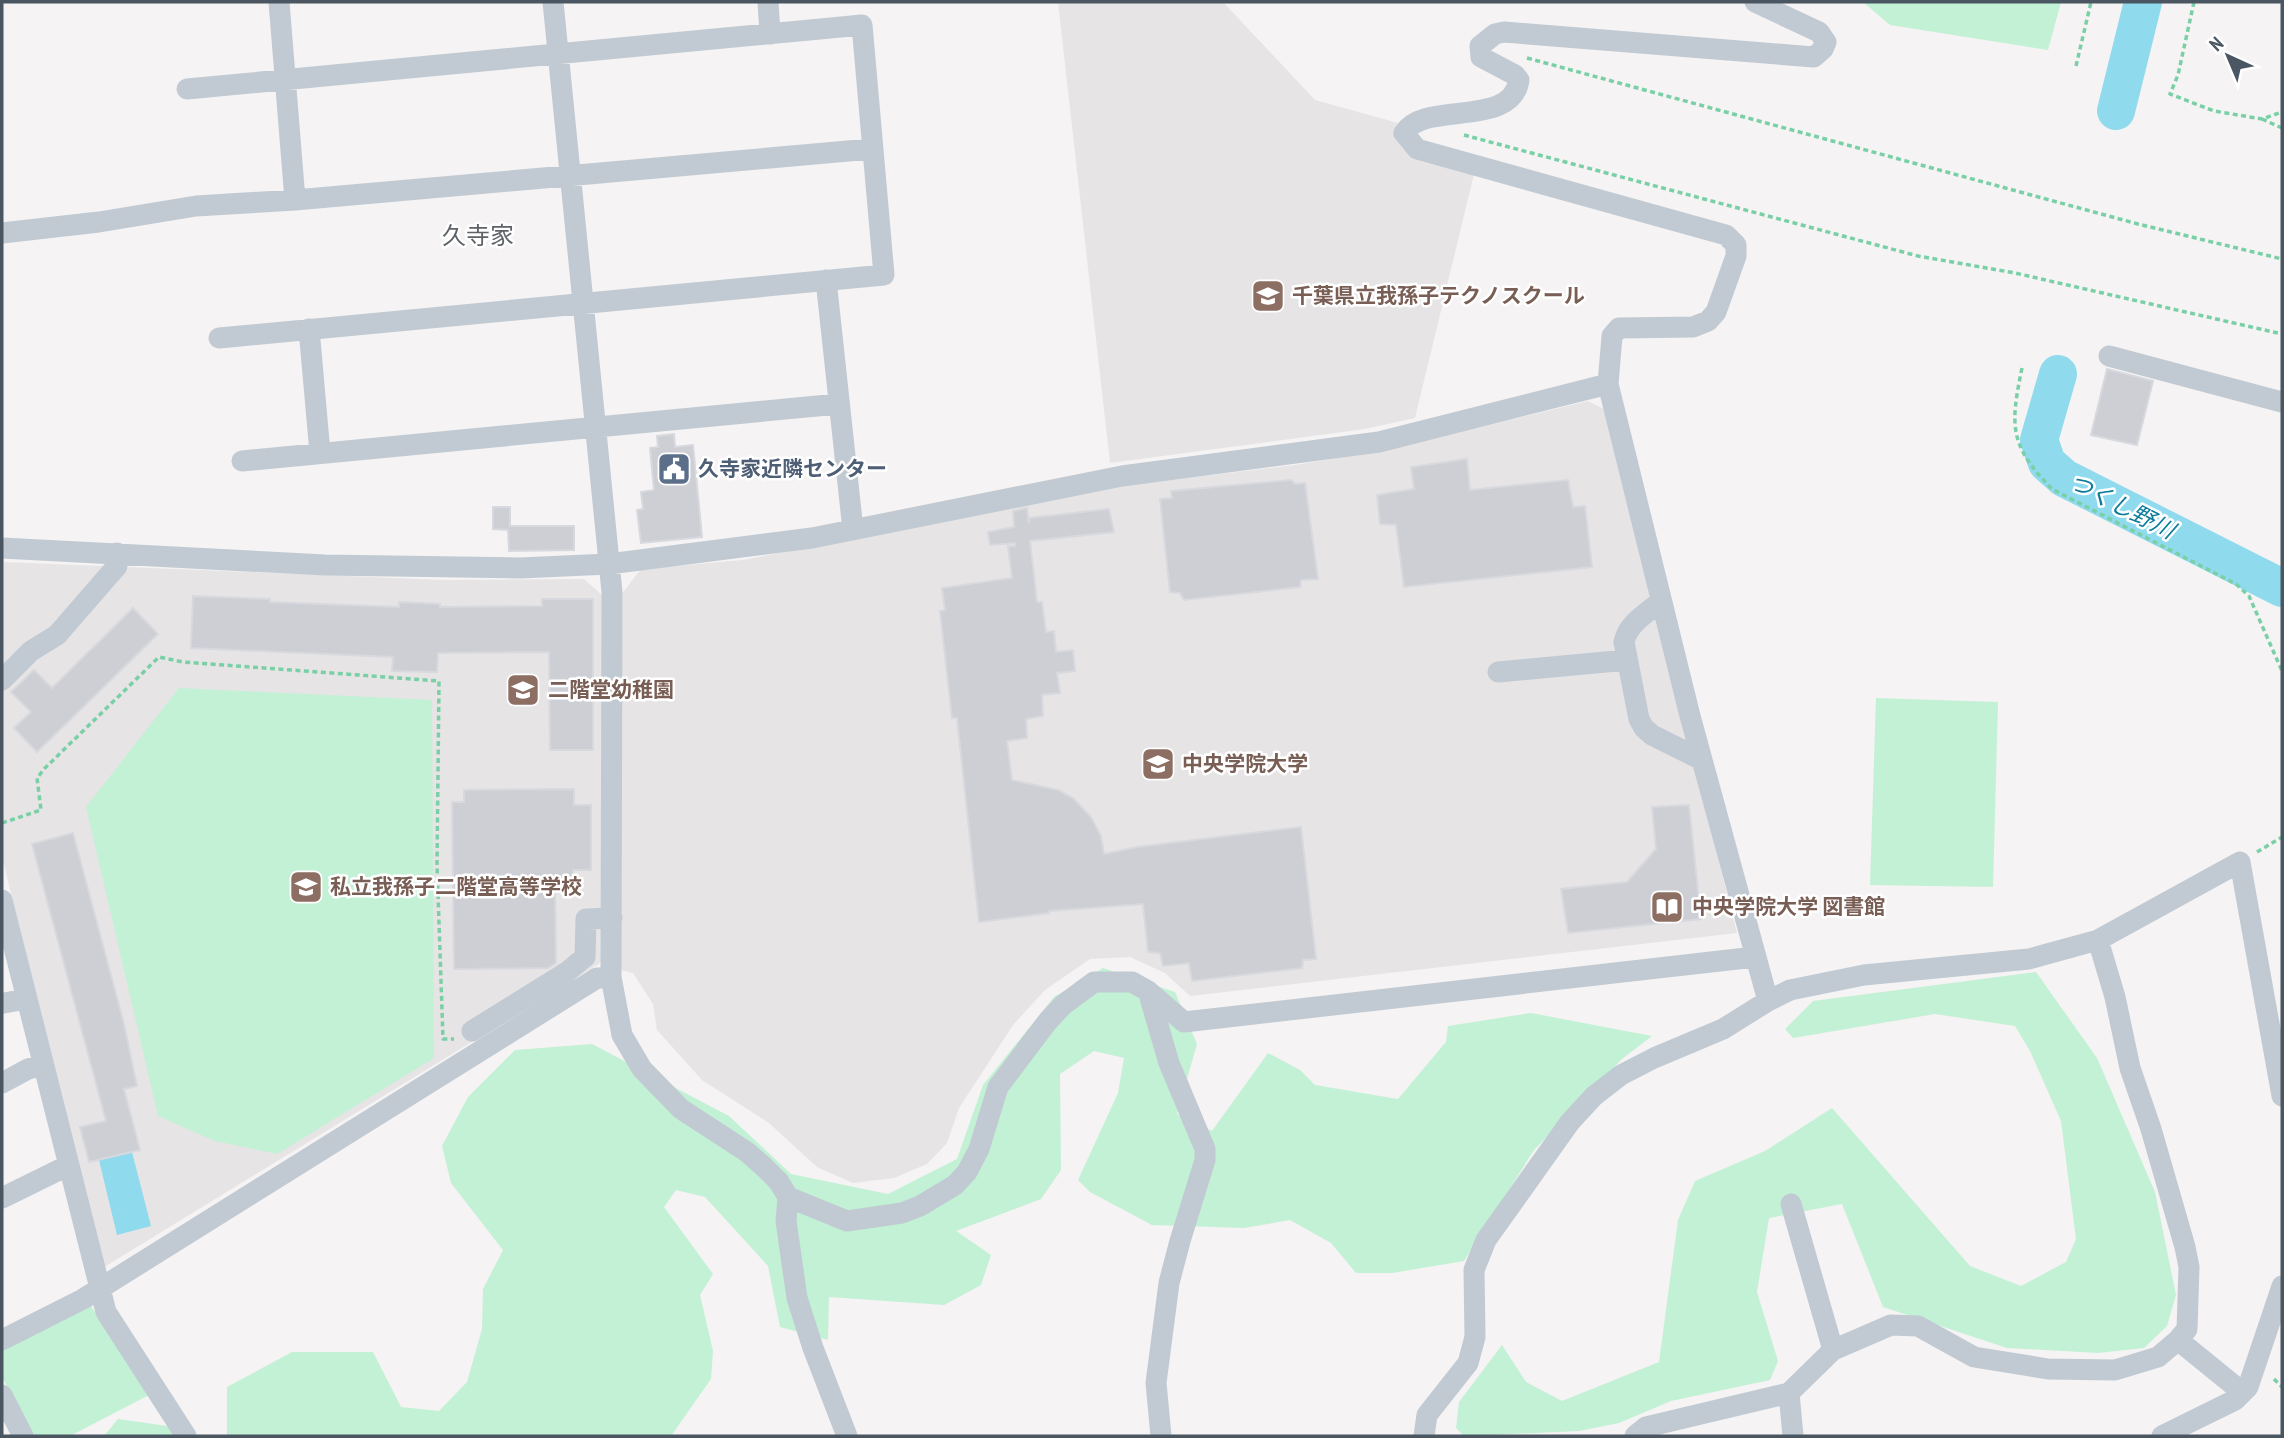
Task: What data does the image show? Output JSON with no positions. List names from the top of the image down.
{
  "districts": ["久寺家"],
  "water": ["つくし野川"],
  "places": {
    "school or university": [
      "千葉県立我孫子テクノスクール",
      "二階堂幼稚園",
      "中央学院大学",
      "私立我孫子二階堂高等学校"
    ],
    "public building": ["久寺家近隣センター"],
    "library": ["中央学院大学 図書館"]
  },
  "north": "top left"
}
